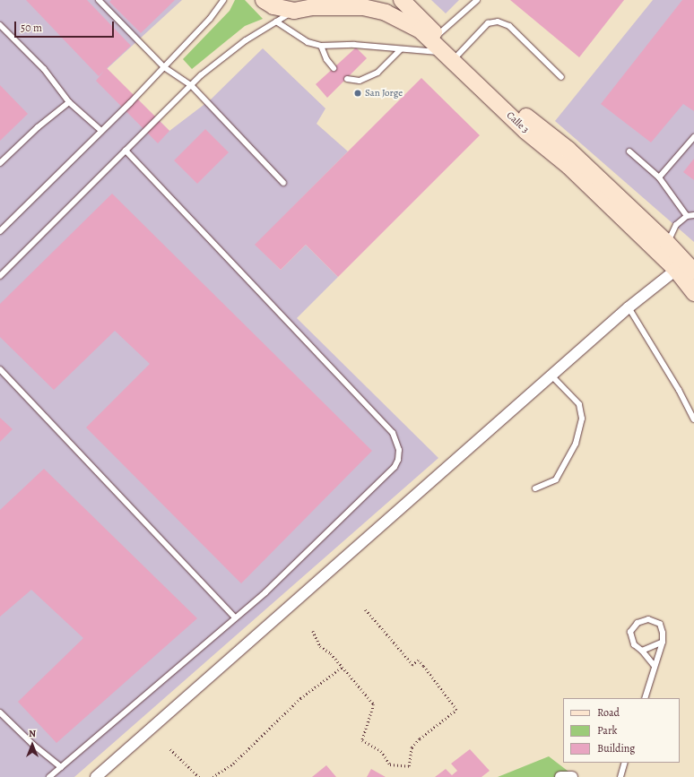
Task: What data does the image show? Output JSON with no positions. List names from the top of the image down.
{
  "streets": {
    "main road": ["Calle 3"]
  },
  "places": ["San Jorge"],
  "legend": ["Road", "Park", "Building"],
  "scale_bar": "50 m",
  "north": "top"
}
